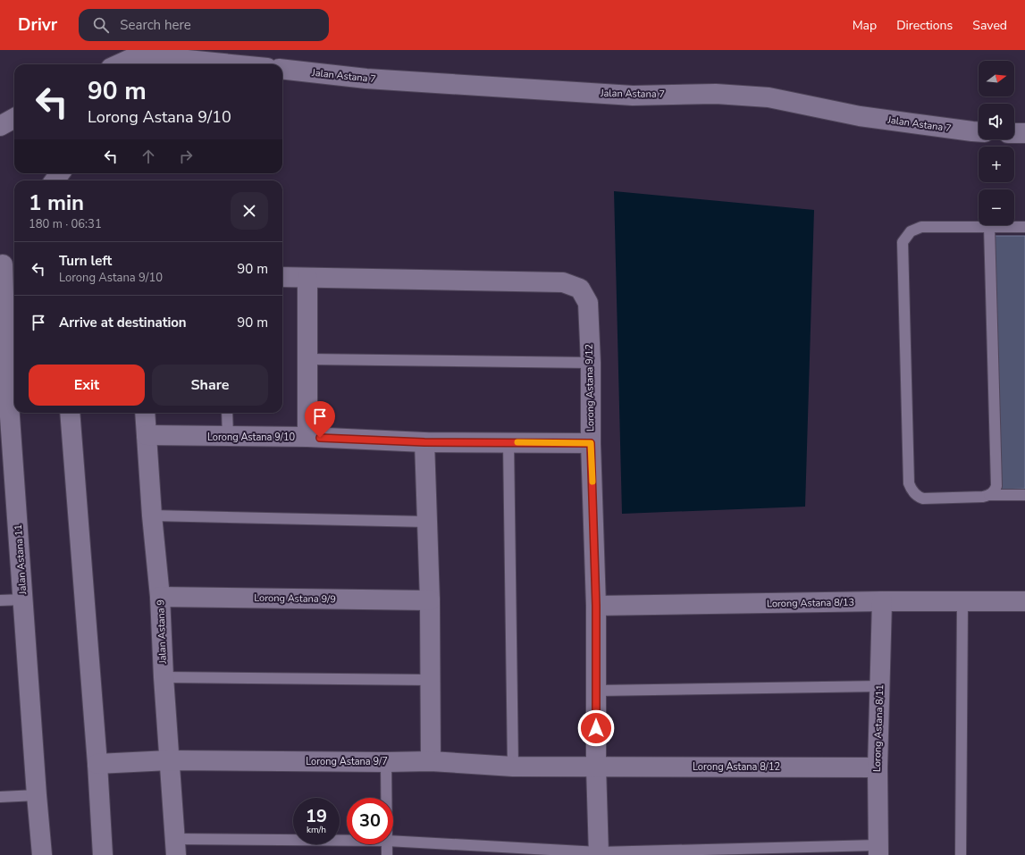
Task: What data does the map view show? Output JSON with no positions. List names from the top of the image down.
{
  "streets": {
    "street": [
      "Jalan Astana 7",
      "Lorong Astana 9/12",
      "Lorong Astana 9/10",
      "Jalan Astana 11",
      "Lorong Astana 9/9",
      "Lorong Astana 8/13",
      "Jalan Astana 9",
      "Lorong Astana 8/11",
      "Lorong Astana 9/7",
      "Lorong Astana 8/12"
    ]
  },
  "crossings": [
    ["Lorong Astana 9/12", "Lorong Astana 9/10"],
    ["Lorong Astana 9/12", "Lorong Astana 8/13"],
    ["Lorong Astana 9/12", "Lorong Astana 9/7"],
    ["Lorong Astana 9/12", "Lorong Astana 8/12"],
    ["Lorong Astana 9/10", "Jalan Astana 9"],
    ["Lorong Astana 9/9", "Jalan Astana 9"],
    ["Lorong Astana 8/13", "Lorong Astana 8/11"],
    ["Jalan Astana 9", "Lorong Astana 9/7"],
    ["Lorong Astana 8/11", "Lorong Astana 8/12"],
    ["Lorong Astana 9/7", "Lorong Astana 8/12"]
  ],
  "north": "right",
  "page": {
    "header": "Drivr",
    "search": "Search here",
    "nav": ["Map", "Directions", "Saved"],
    "map_buttons": ["+", "−"],
    "turn": ["90 m", "Lorong Astana 9/10"],
    "heading": ["1 min", "180 m · 06:31"],
    "list": [
      {
        "name": "Turn left",
        "note": "Lorong Astana 9/10",
        "value": "90 m"
      },
      {
        "name": "Arrive at destination",
        "value": "90 m"
      }
    ],
    "buttons": ["Exit", "Share"],
    "speed": "19 km/h",
    "limit": "30"
  }
}
